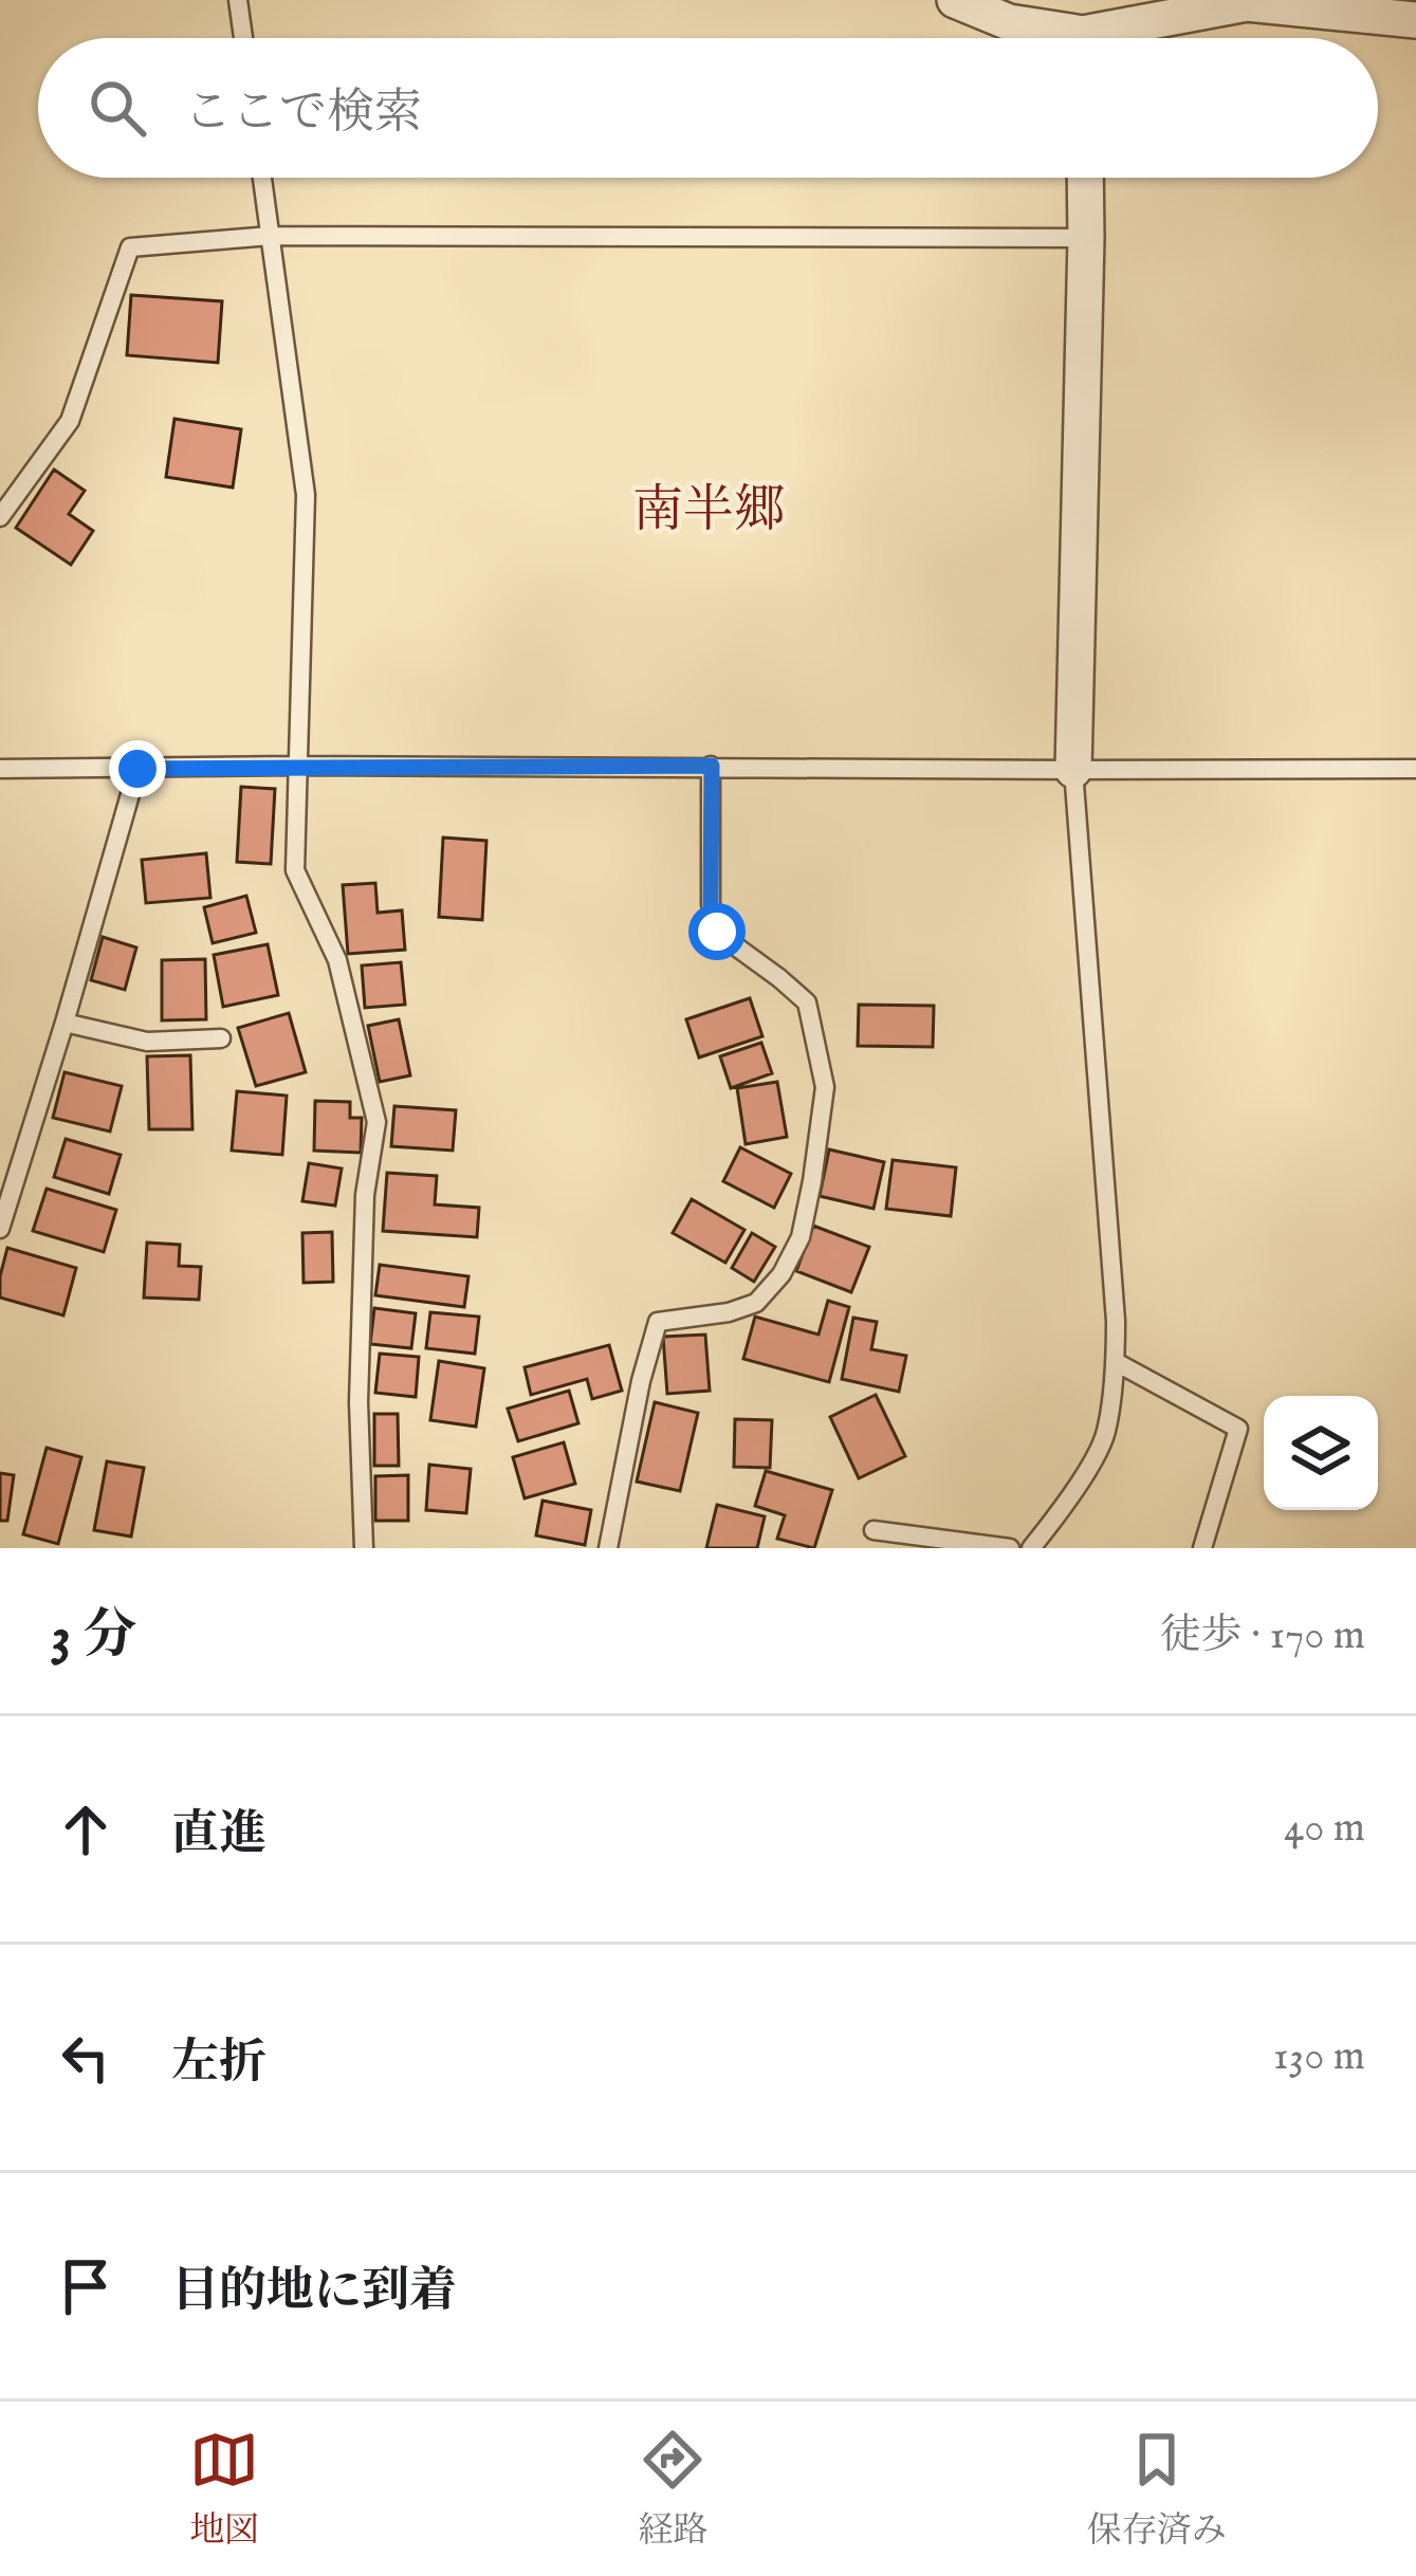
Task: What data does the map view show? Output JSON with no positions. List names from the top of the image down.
{
  "districts": ["南半郷"],
  "page": {
    "search": "ここで検索",
    "heading": ["3 分", "徒歩 · 170 m"],
    "list": [
      ["直進", "40 m"],
      ["左折", "130 m"],
      "目的地に到着"
    ],
    "nav": ["地図", "経路", "保存済み"]
  }
}
